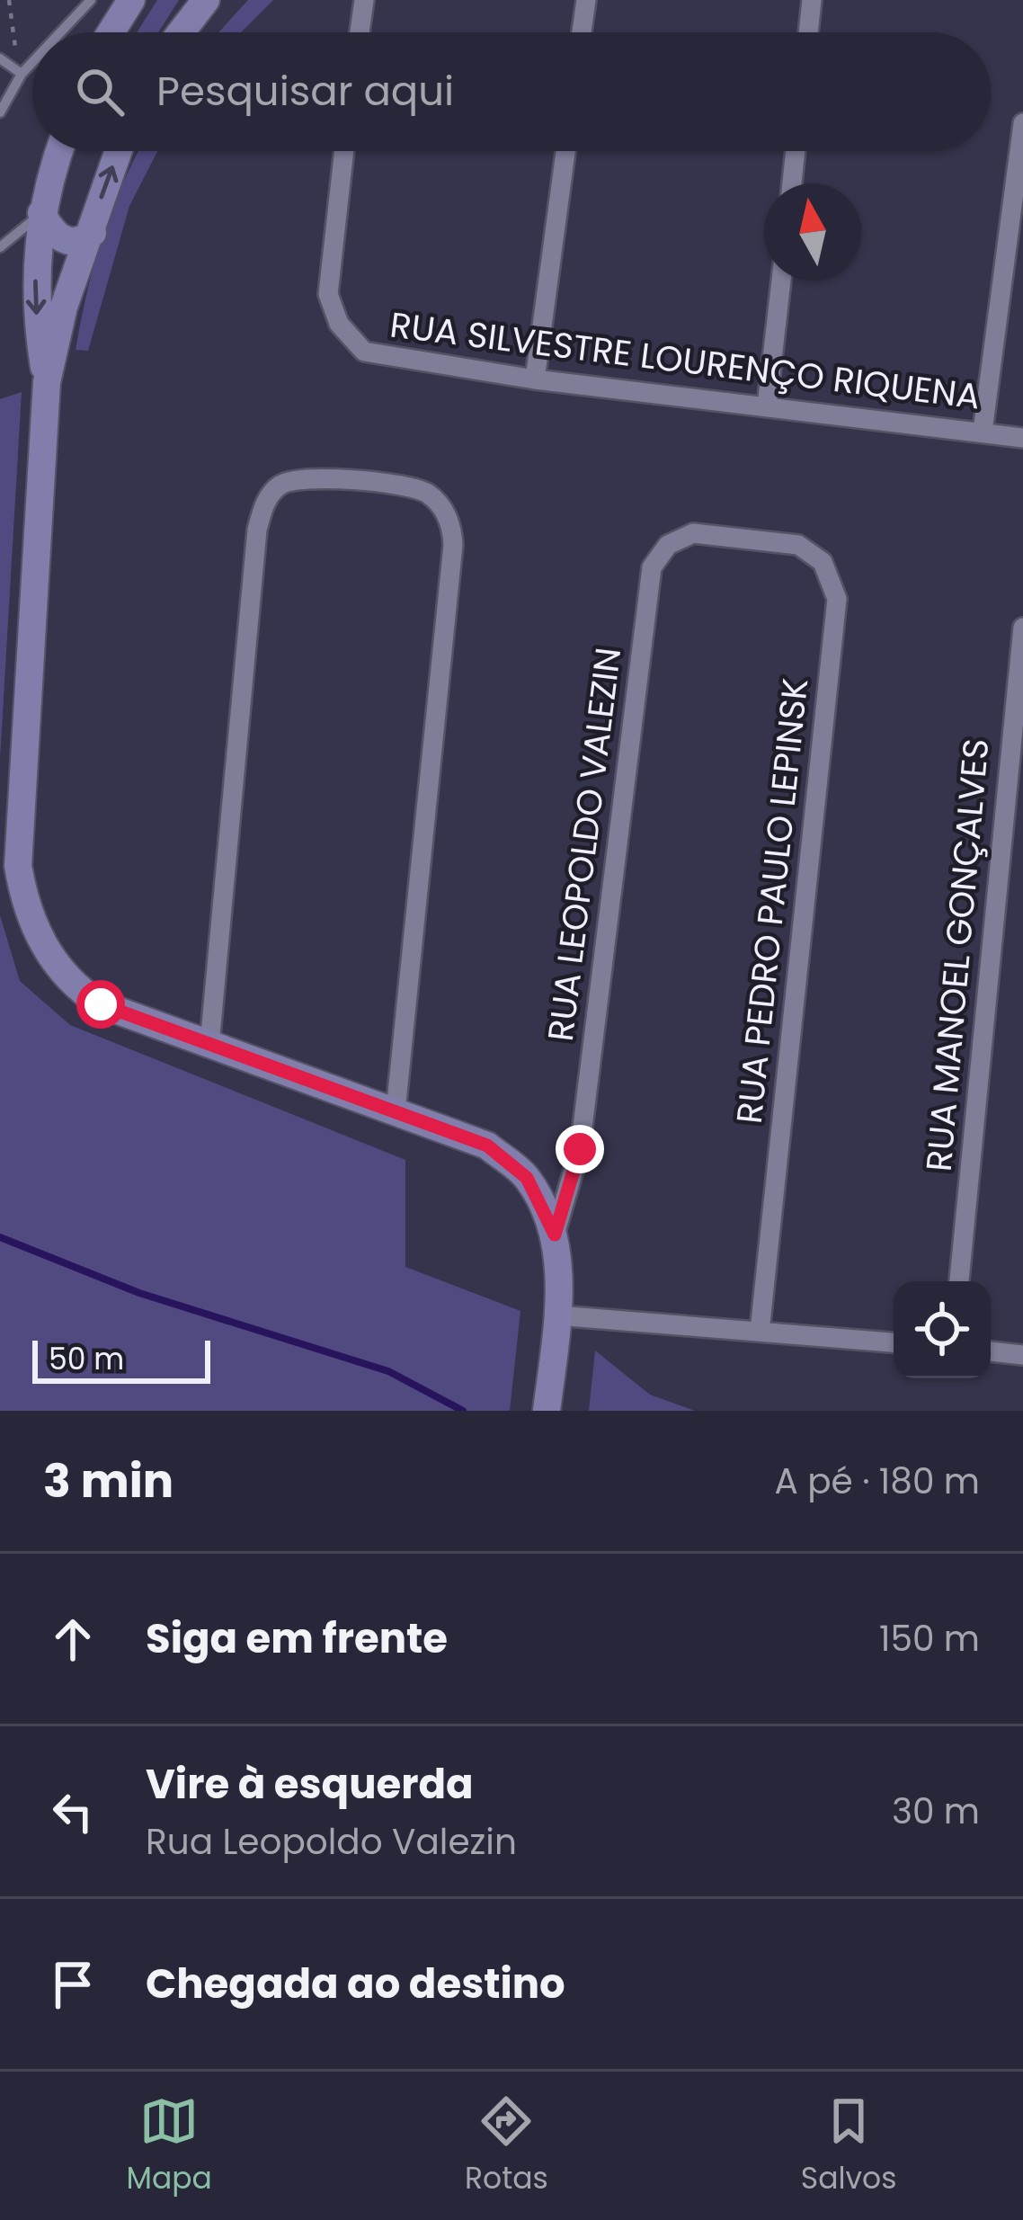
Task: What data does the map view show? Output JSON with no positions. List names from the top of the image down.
{
  "streets": {
    "street": [
      "RUA SILVESTRE LOURENÇO RIQUENA",
      "RUA LEOPOLDO VALEZIN",
      "RUA PEDRO PAULO LEPINSK",
      "RUA MANOEL GONÇALVES"
    ]
  },
  "crossings": [
    ["RUA LEOPOLDO VALEZIN", "RUA PEDRO PAULO LEPINSK"]
  ],
  "scale_bar": "50 m",
  "north": "top",
  "page": {
    "search": "Pesquisar aqui",
    "scale": "50 m",
    "heading": ["3 min", "A pé · 180 m"],
    "list": [
      ["Siga em frente", "150 m"],
      ["Vire à esquerda", "Rua Leopoldo Valezin", "30 m"],
      "Chegada ao destino"
    ],
    "nav": ["Mapa", "Rotas", "Salvos"]
  }
}
